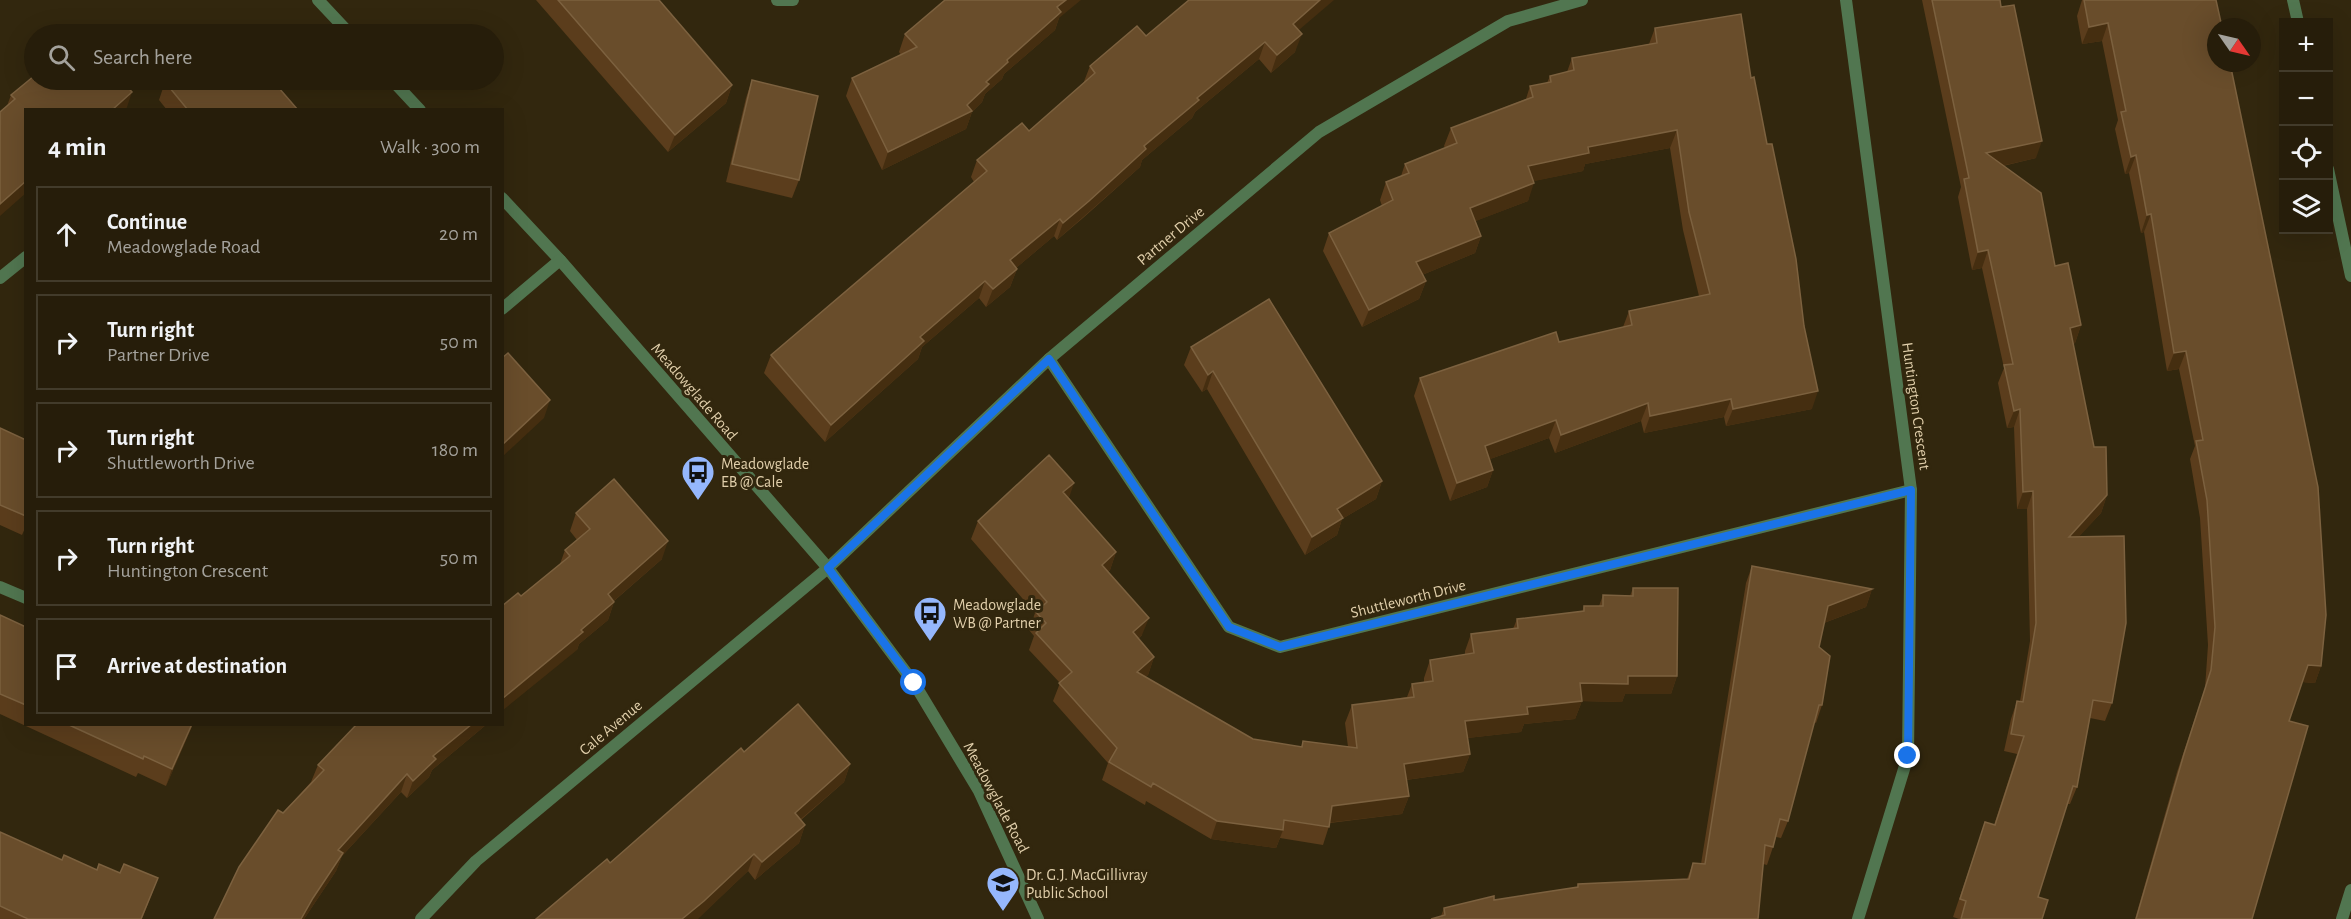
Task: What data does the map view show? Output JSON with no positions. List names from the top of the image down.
{
  "streets": {
    "street": [
      "Partner Drive",
      "Meadowglade Road",
      "Huntington Crescent",
      "Shuttleworth Drive",
      "Cale Avenue"
    ]
  },
  "crossings": [
    ["Partner Drive", "Meadowglade Road"],
    ["Partner Drive", "Shuttleworth Drive"],
    ["Partner Drive", "Cale Avenue"],
    ["Meadowglade Road", "Cale Avenue"],
    ["Huntington Crescent", "Shuttleworth Drive"]
  ],
  "places": {
    "bus stop": ["Meadowglade EB @ Cale", "Meadowglade WB @ Partner"],
    "school or university": ["Dr. G.J. MacGillivray Public School"]
  },
  "north": "bottom right",
  "page": {
    "map_buttons": ["+", "−"],
    "search": "Search here",
    "heading": ["4 min", "Walk · 300 m"],
    "list": [
      ["Continue", "Meadowglade Road", "20 m"],
      ["Turn right", "Partner Drive", "50 m"],
      ["Turn right", "Shuttleworth Drive", "180 m"],
      ["Turn right", "Huntington Crescent", "50 m"],
      "Arrive at destination"
    ]
  }
}
